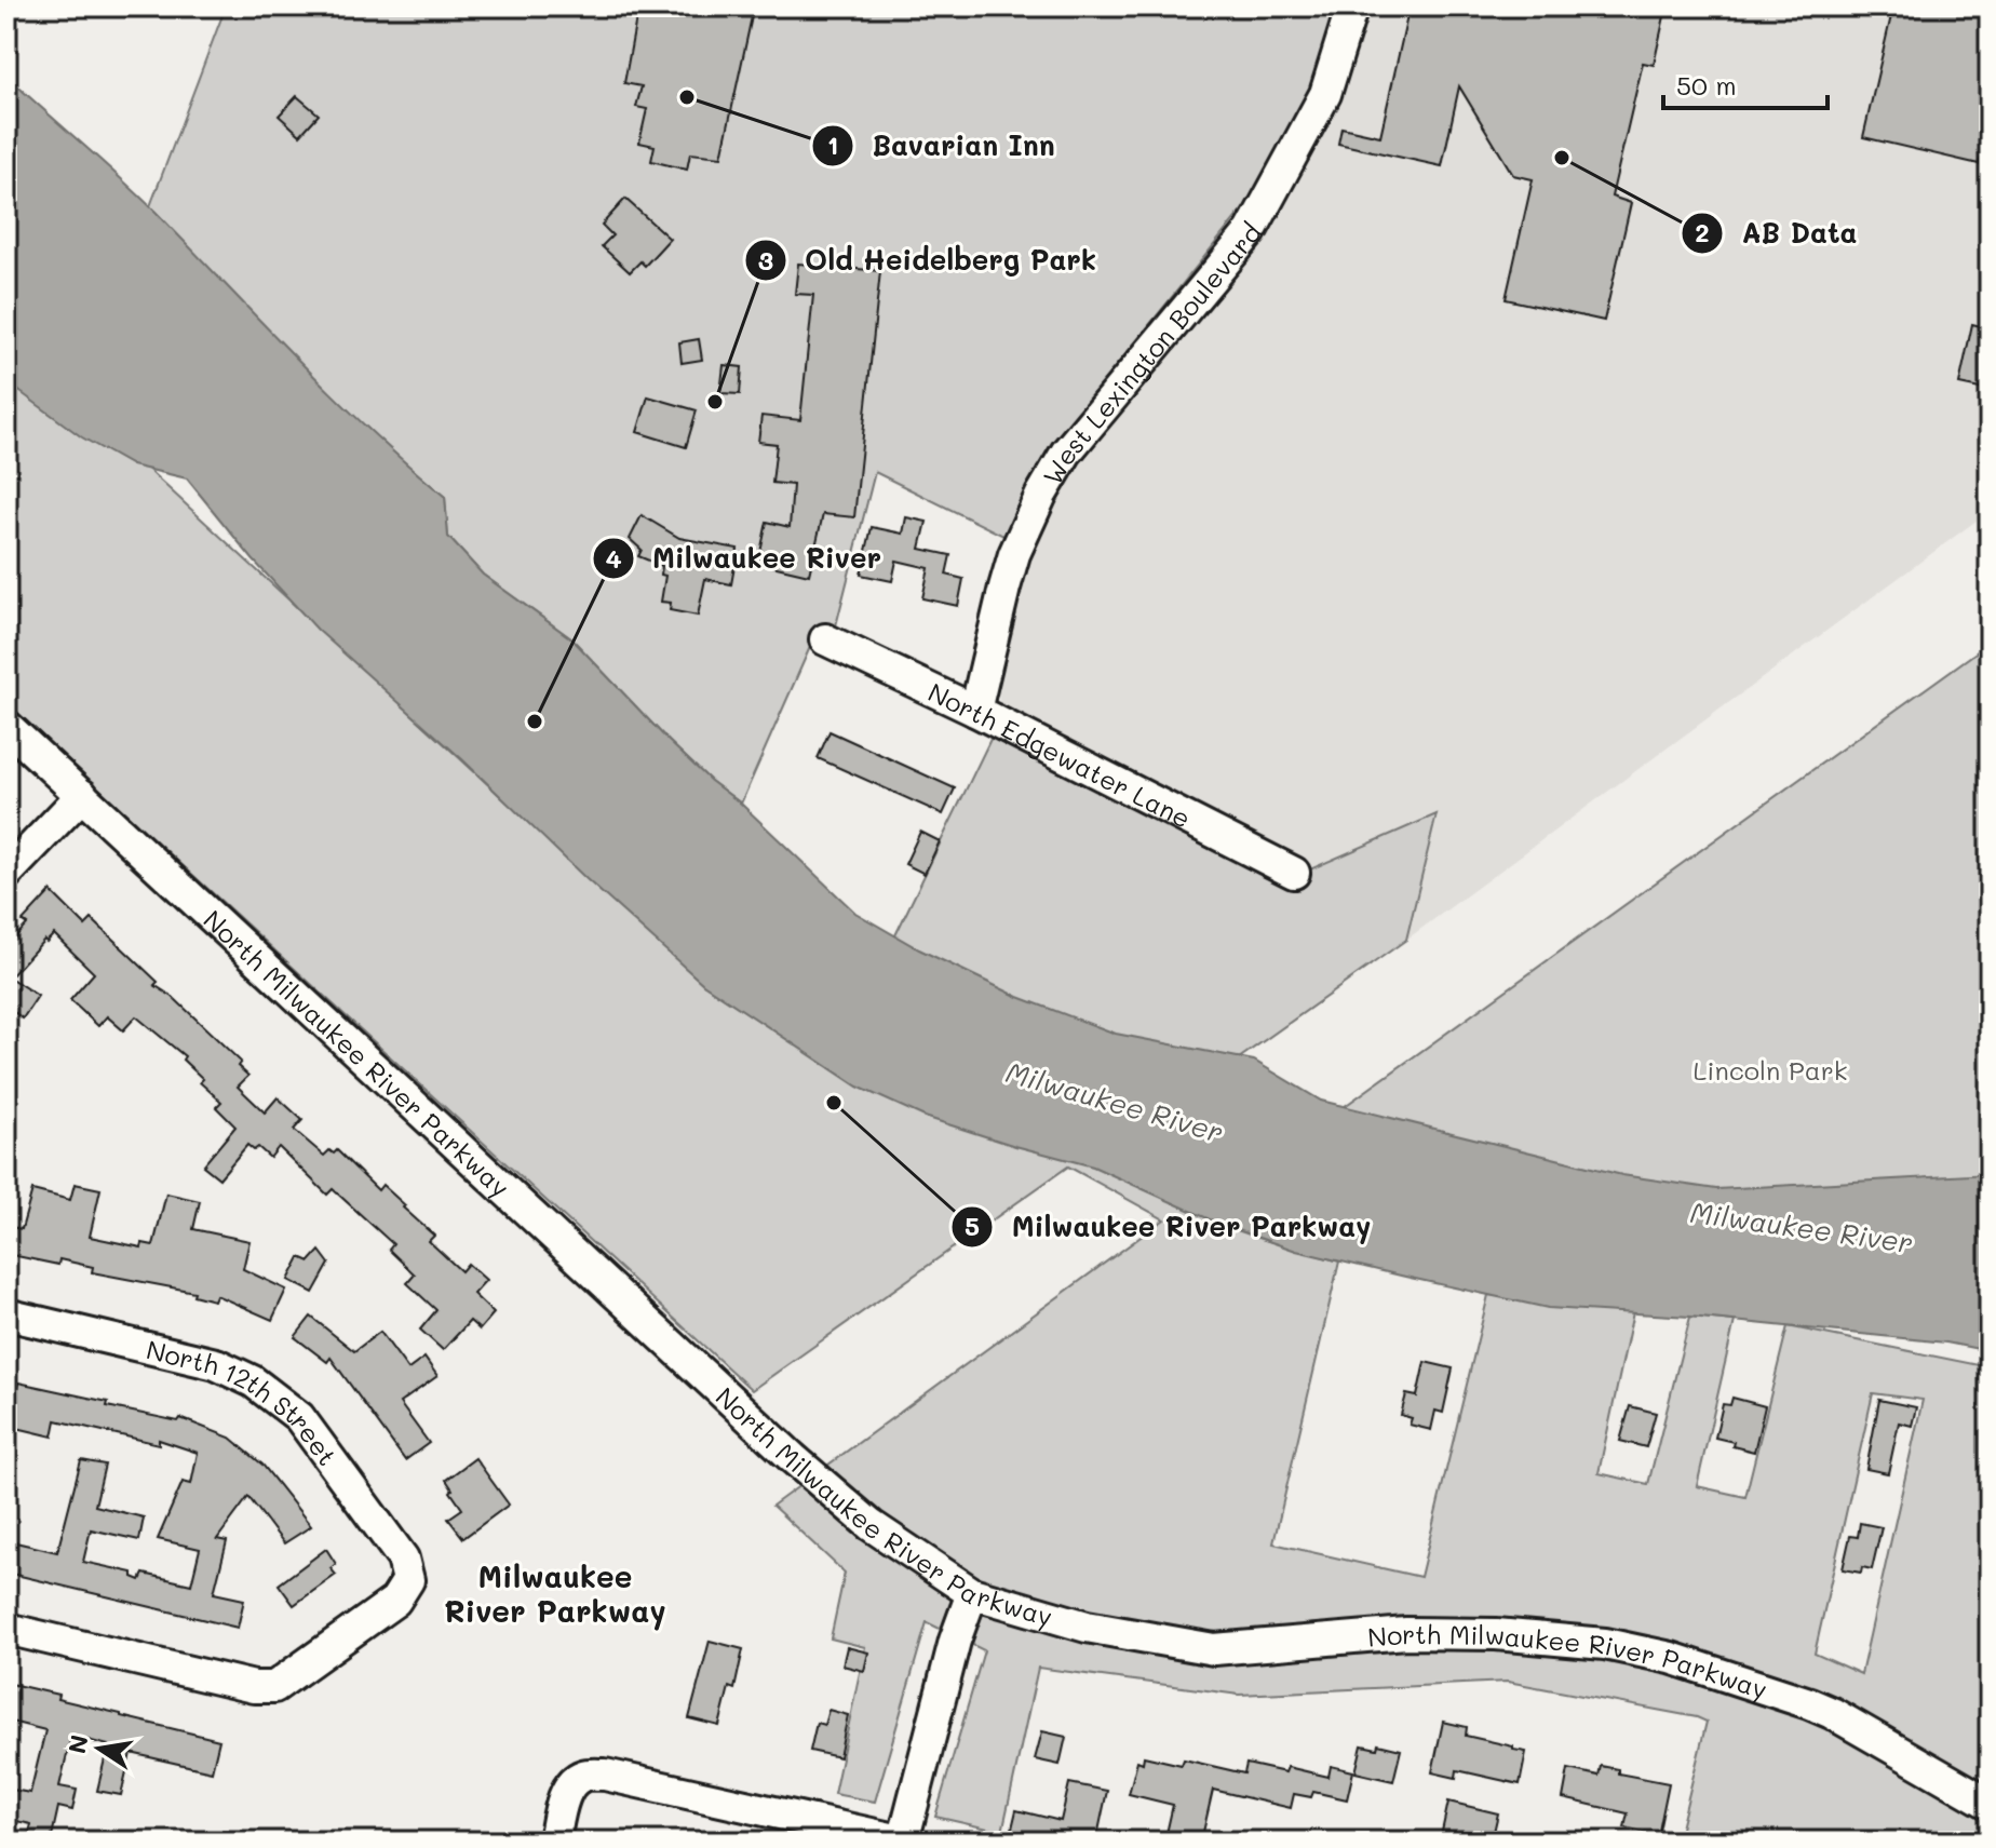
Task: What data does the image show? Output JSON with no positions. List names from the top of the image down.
{
  "streets": {
    "street": [
      "West Lexington Boulevard",
      "North Edgewater Lane",
      "North Milwaukee River Parkway",
      "North 12th Street"
    ]
  },
  "crossings": [
    ["West Lexington Boulevard", "North Edgewater Lane"]
  ],
  "districts": ["Milwaukee River Parkway"],
  "water": ["Milwaukee River"],
  "parks": ["Lincoln Park"],
  "places": [
    "Bavarian Inn",
    "AB Data",
    "Old Heidelberg Park",
    "Milwaukee River",
    "Milwaukee River Parkway"
  ],
  "scale_bar": "50 m",
  "north": "left"
}
